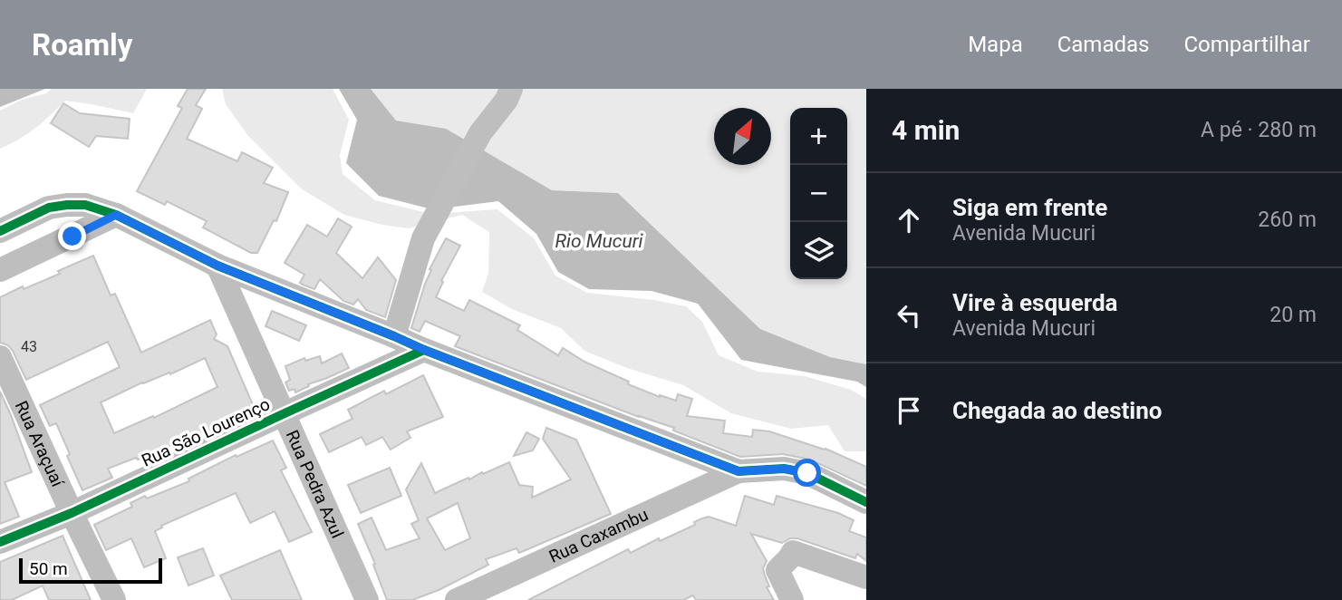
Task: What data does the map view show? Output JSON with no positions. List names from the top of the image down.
{
  "streets": {
    "street": [
      "Rua São Lourenço",
      "Rua Araçuaí",
      "Rua Pedra Azul",
      "Rua Caxambu"
    ]
  },
  "crossings": [
    ["Rua São Lourenço", "Rua Araçuaí"],
    ["Rua São Lourenço", "Rua Pedra Azul"]
  ],
  "water": ["Rio Mucuri"],
  "house_numbers": ["43"],
  "scale_bar": "50 m",
  "north": "top right",
  "page": {
    "header": "Roamly",
    "nav": ["Mapa", "Camadas", "Compartilhar"],
    "heading": ["4 min", "A pé · 280 m"],
    "map_buttons": ["+", "−"],
    "list": [
      ["Siga em frente", "Avenida Mucuri", "260 m"],
      ["Vire à esquerda", "Avenida Mucuri", "20 m"],
      "Chegada ao destino"
    ],
    "scale": "50 m"
  }
}
